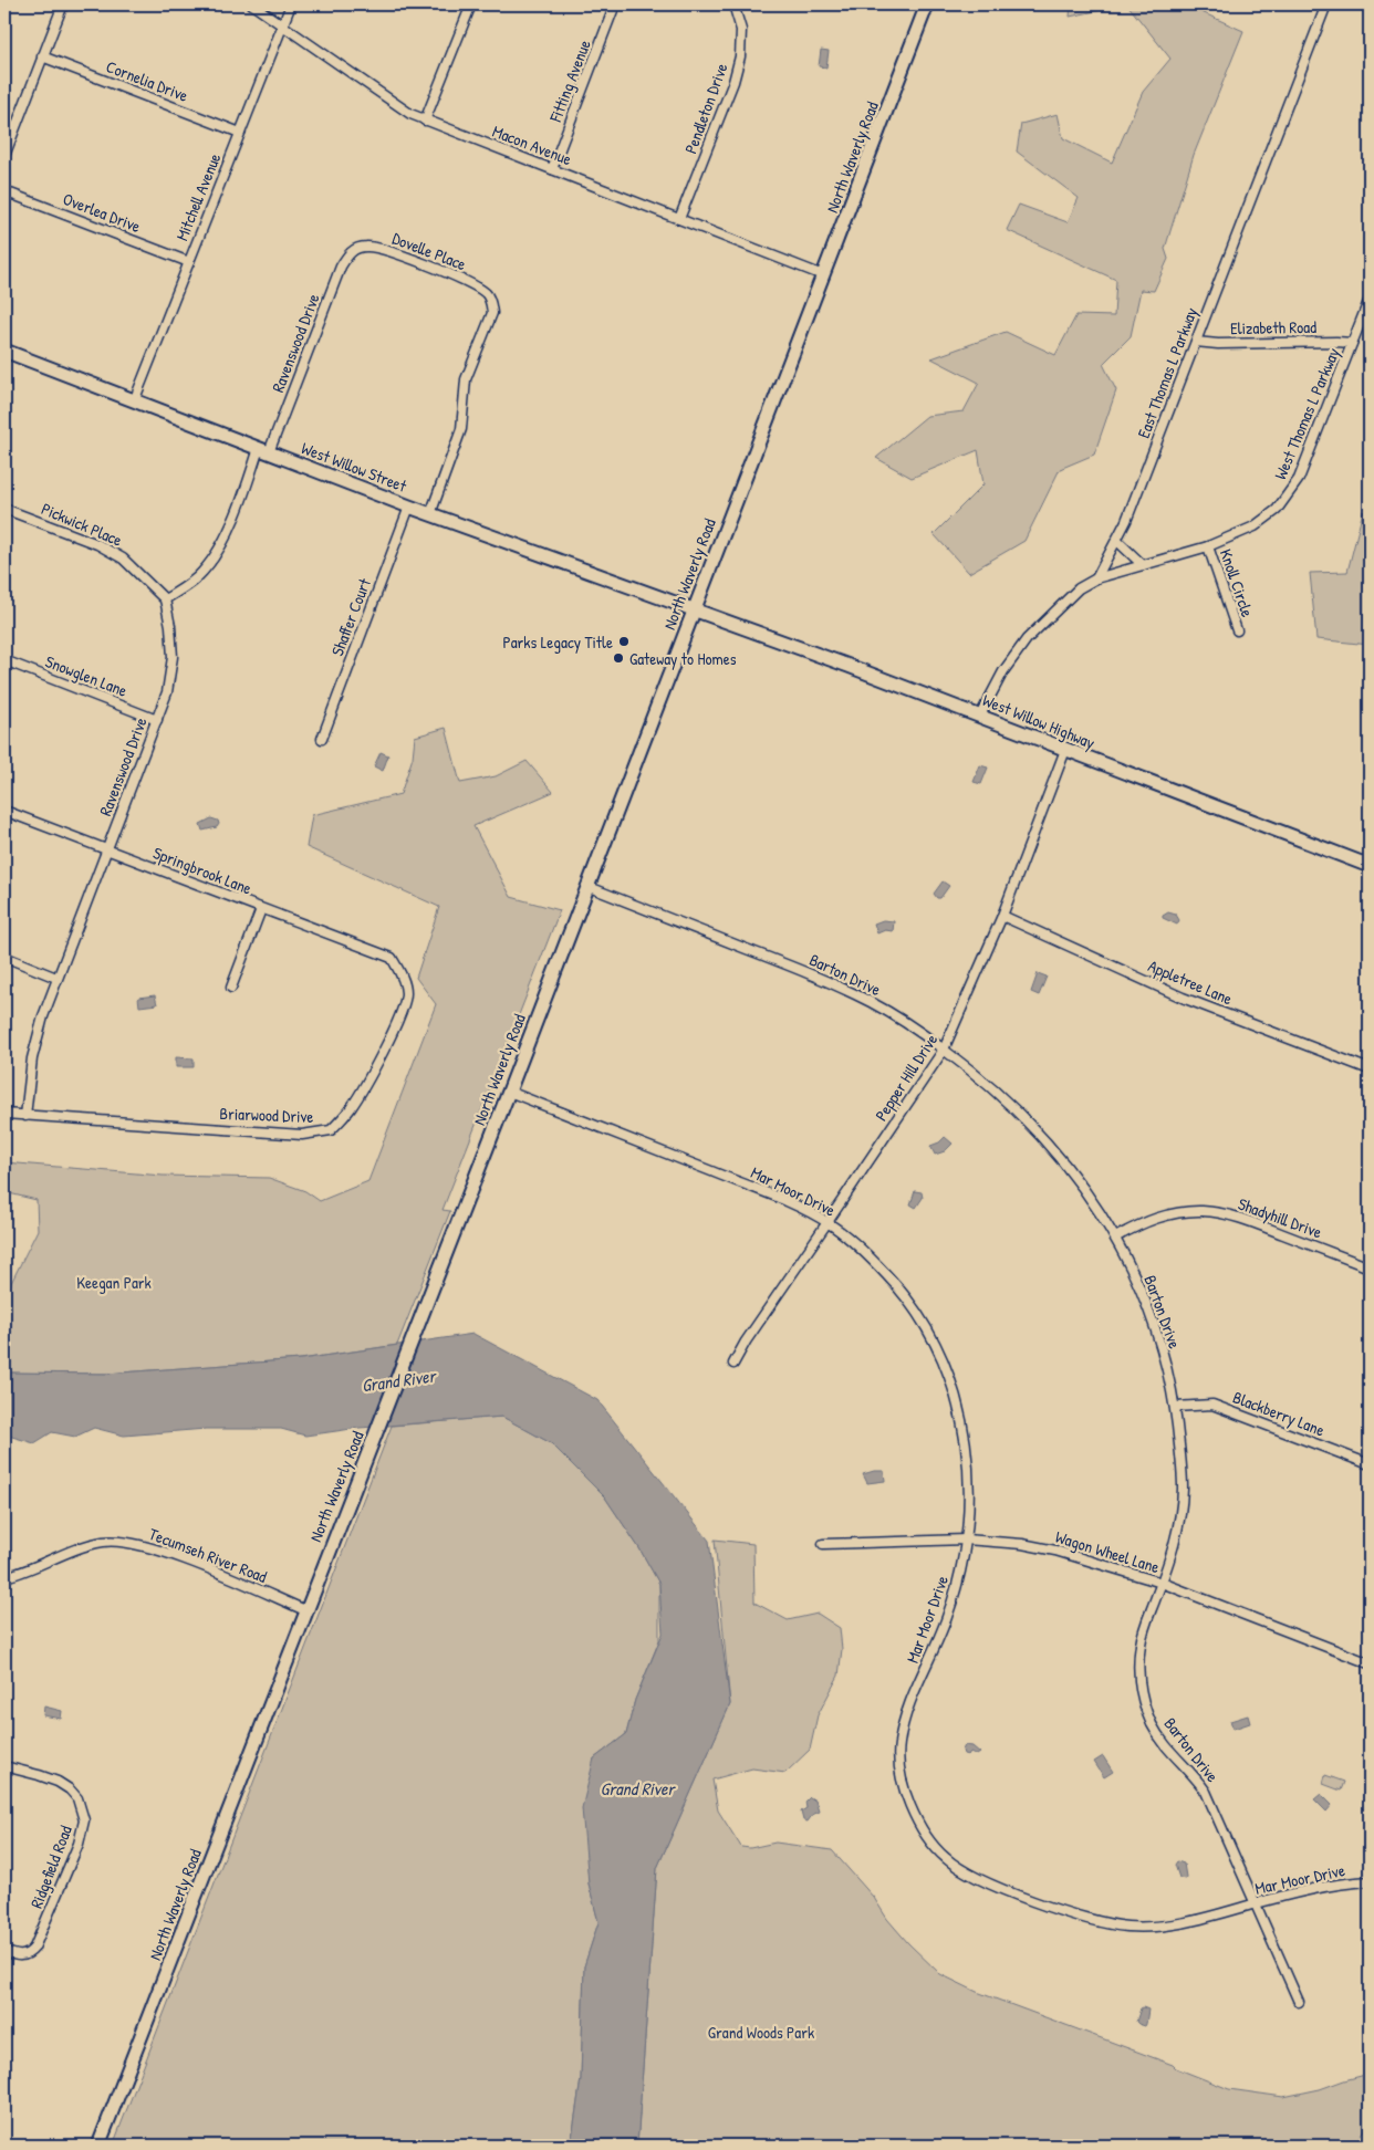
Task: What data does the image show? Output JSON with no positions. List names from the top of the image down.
{
  "streets": {
    "main road": ["North Waverly Road", "West Willow Street", "West Willow Highway"],
    "street": [
      "Cornelia Drive",
      "Fitting Avenue",
      "Pendleton Drive",
      "Macon Avenue",
      "Mitchell Avenue",
      "Overlea Drive",
      "Dovelle Place",
      "Elizabeth Road",
      "Ravenswood Drive",
      "East Thomas L Parkway",
      "West Thomas L Parkway",
      "Pickwick Place",
      "Knoll Circle",
      "Shaffer Court",
      "Snowglen Lane",
      "Springbrook Lane",
      "Barton Drive",
      "Appletree Lane",
      "Pepper Hill Drive",
      "Briarwood Drive",
      "Mar Moor Drive",
      "Shadyhill Drive",
      "Blackberry Lane",
      "Wagon Wheel Lane",
      "Tecumseh River Road",
      "Ridgefield Road"
    ]
  },
  "crossings": [
    ["Cornelia Drive", "Mitchell Avenue"],
    ["Fitting Avenue", "Macon Avenue"],
    ["Pendleton Drive", "Macon Avenue"],
    ["Macon Avenue", "North Waverly Road"],
    ["Macon Avenue", "Mitchell Avenue"],
    ["North Waverly Road", "West Willow Street"],
    ["North Waverly Road", "West Willow Highway"],
    ["North Waverly Road", "Barton Drive"],
    ["North Waverly Road", "Mar Moor Drive"],
    ["North Waverly Road", "Tecumseh River Road"],
    ["Mitchell Avenue", "Overlea Drive"],
    ["Mitchell Avenue", "West Willow Street"],
    ["Dovelle Place", "Ravenswood Drive"],
    ["Dovelle Place", "West Willow Street"],
    ["Elizabeth Road", "East Thomas L Parkway"],
    ["Elizabeth Road", "West Thomas L Parkway"],
    ["Ravenswood Drive", "West Willow Street"],
    ["Ravenswood Drive", "Pickwick Place"],
    ["Ravenswood Drive", "Snowglen Lane"],
    ["Ravenswood Drive", "Springbrook Lane"],
    ["Ravenswood Drive", "Briarwood Drive"],
    ["East Thomas L Parkway", "West Thomas L Parkway"],
    ["East Thomas L Parkway", "West Willow Highway"],
    ["West Thomas L Parkway", "Knoll Circle"],
    ["West Willow Street", "Shaffer Court"],
    ["West Willow Street", "West Willow Highway"],
    ["West Willow Highway", "Pepper Hill Drive"],
    ["Springbrook Lane", "Briarwood Drive"],
    ["Barton Drive", "Pepper Hill Drive"],
    ["Barton Drive", "Mar Moor Drive"],
    ["Barton Drive", "Shadyhill Drive"],
    ["Barton Drive", "Blackberry Lane"],
    ["Barton Drive", "Wagon Wheel Lane"],
    ["Appletree Lane", "Pepper Hill Drive"],
    ["Pepper Hill Drive", "Mar Moor Drive"],
    ["Mar Moor Drive", "Wagon Wheel Lane"]
  ],
  "water": ["Grand River"],
  "parks": ["Keegan Park", "Grand Woods Park"],
  "places": ["Parks Legacy Title", "Gateway to Homes"]
}
